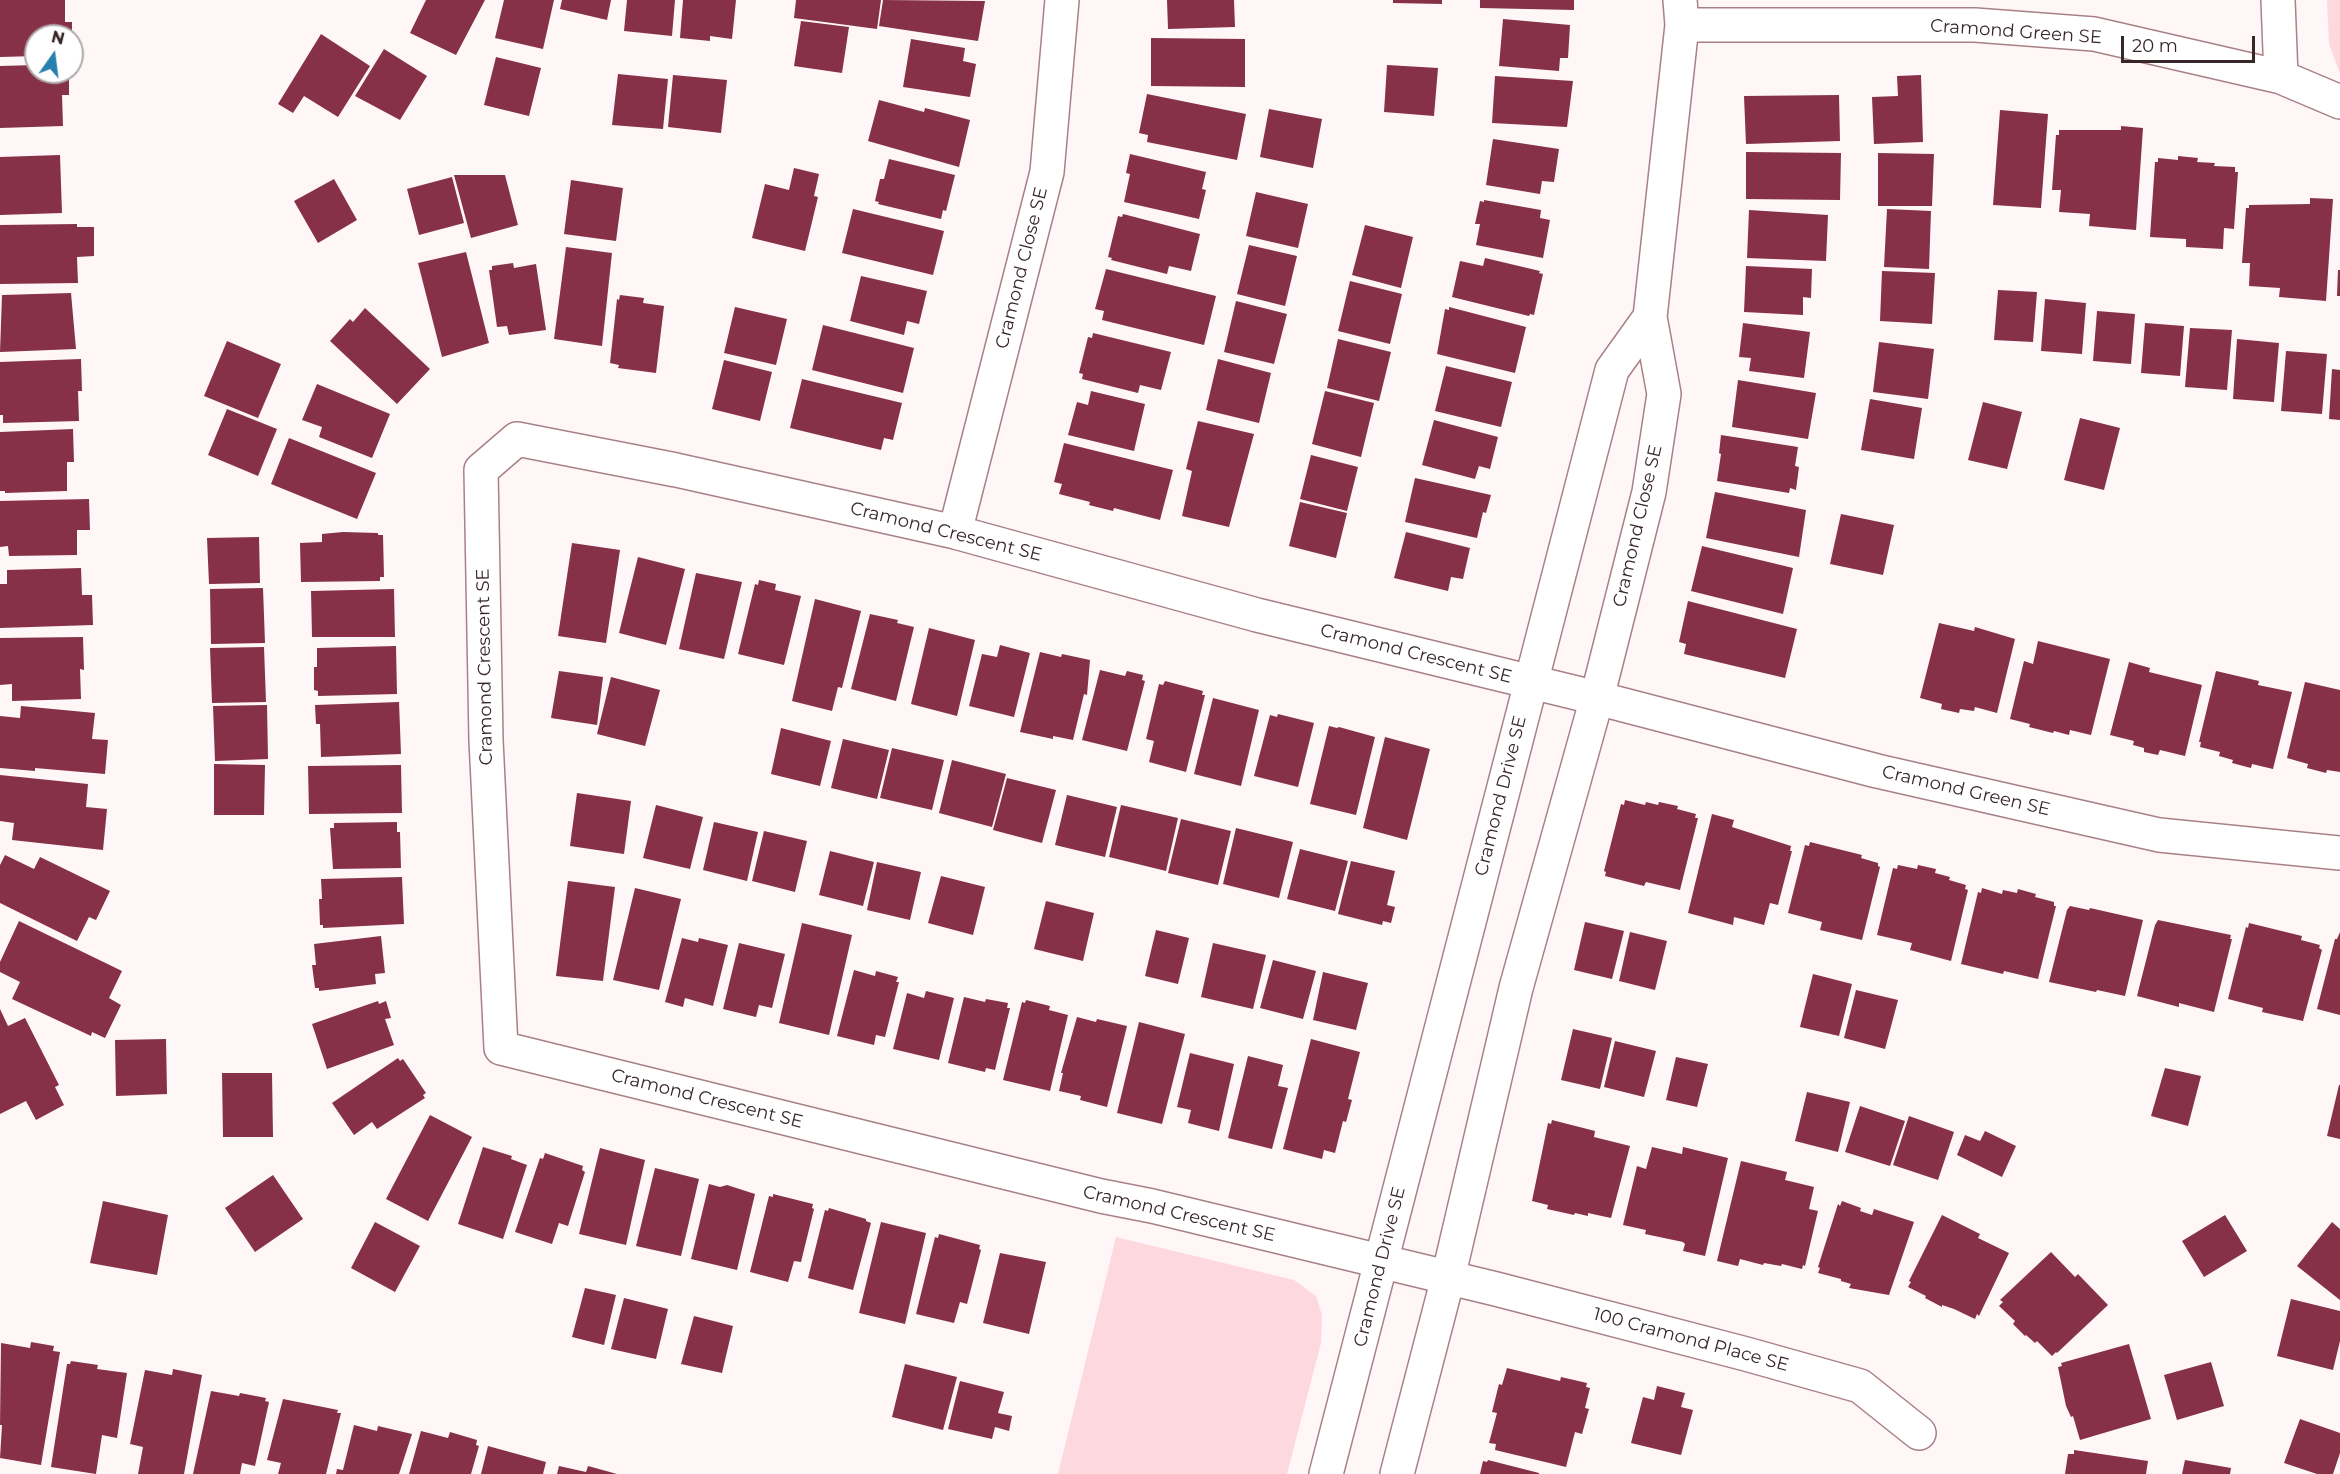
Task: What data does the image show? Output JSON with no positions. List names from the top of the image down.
{
  "streets": {
    "street": [
      "Cramond Green SE",
      "Cramond Close SE",
      "Cramond Crescent SE",
      "Cramond Drive SE",
      "100 Cramond Place SE"
    ]
  },
  "crossings": [
    ["Cramond Green SE", "Cramond Close SE"],
    ["Cramond Close SE", "Cramond Crescent SE"],
    ["Cramond Close SE", "Cramond Drive SE"],
    ["Cramond Crescent SE", "Cramond Drive SE"],
    ["Cramond Crescent SE", "100 Cramond Place SE"],
    ["Cramond Drive SE", "100 Cramond Place SE"]
  ],
  "scale_bar": "20 m",
  "north": "top"
}
